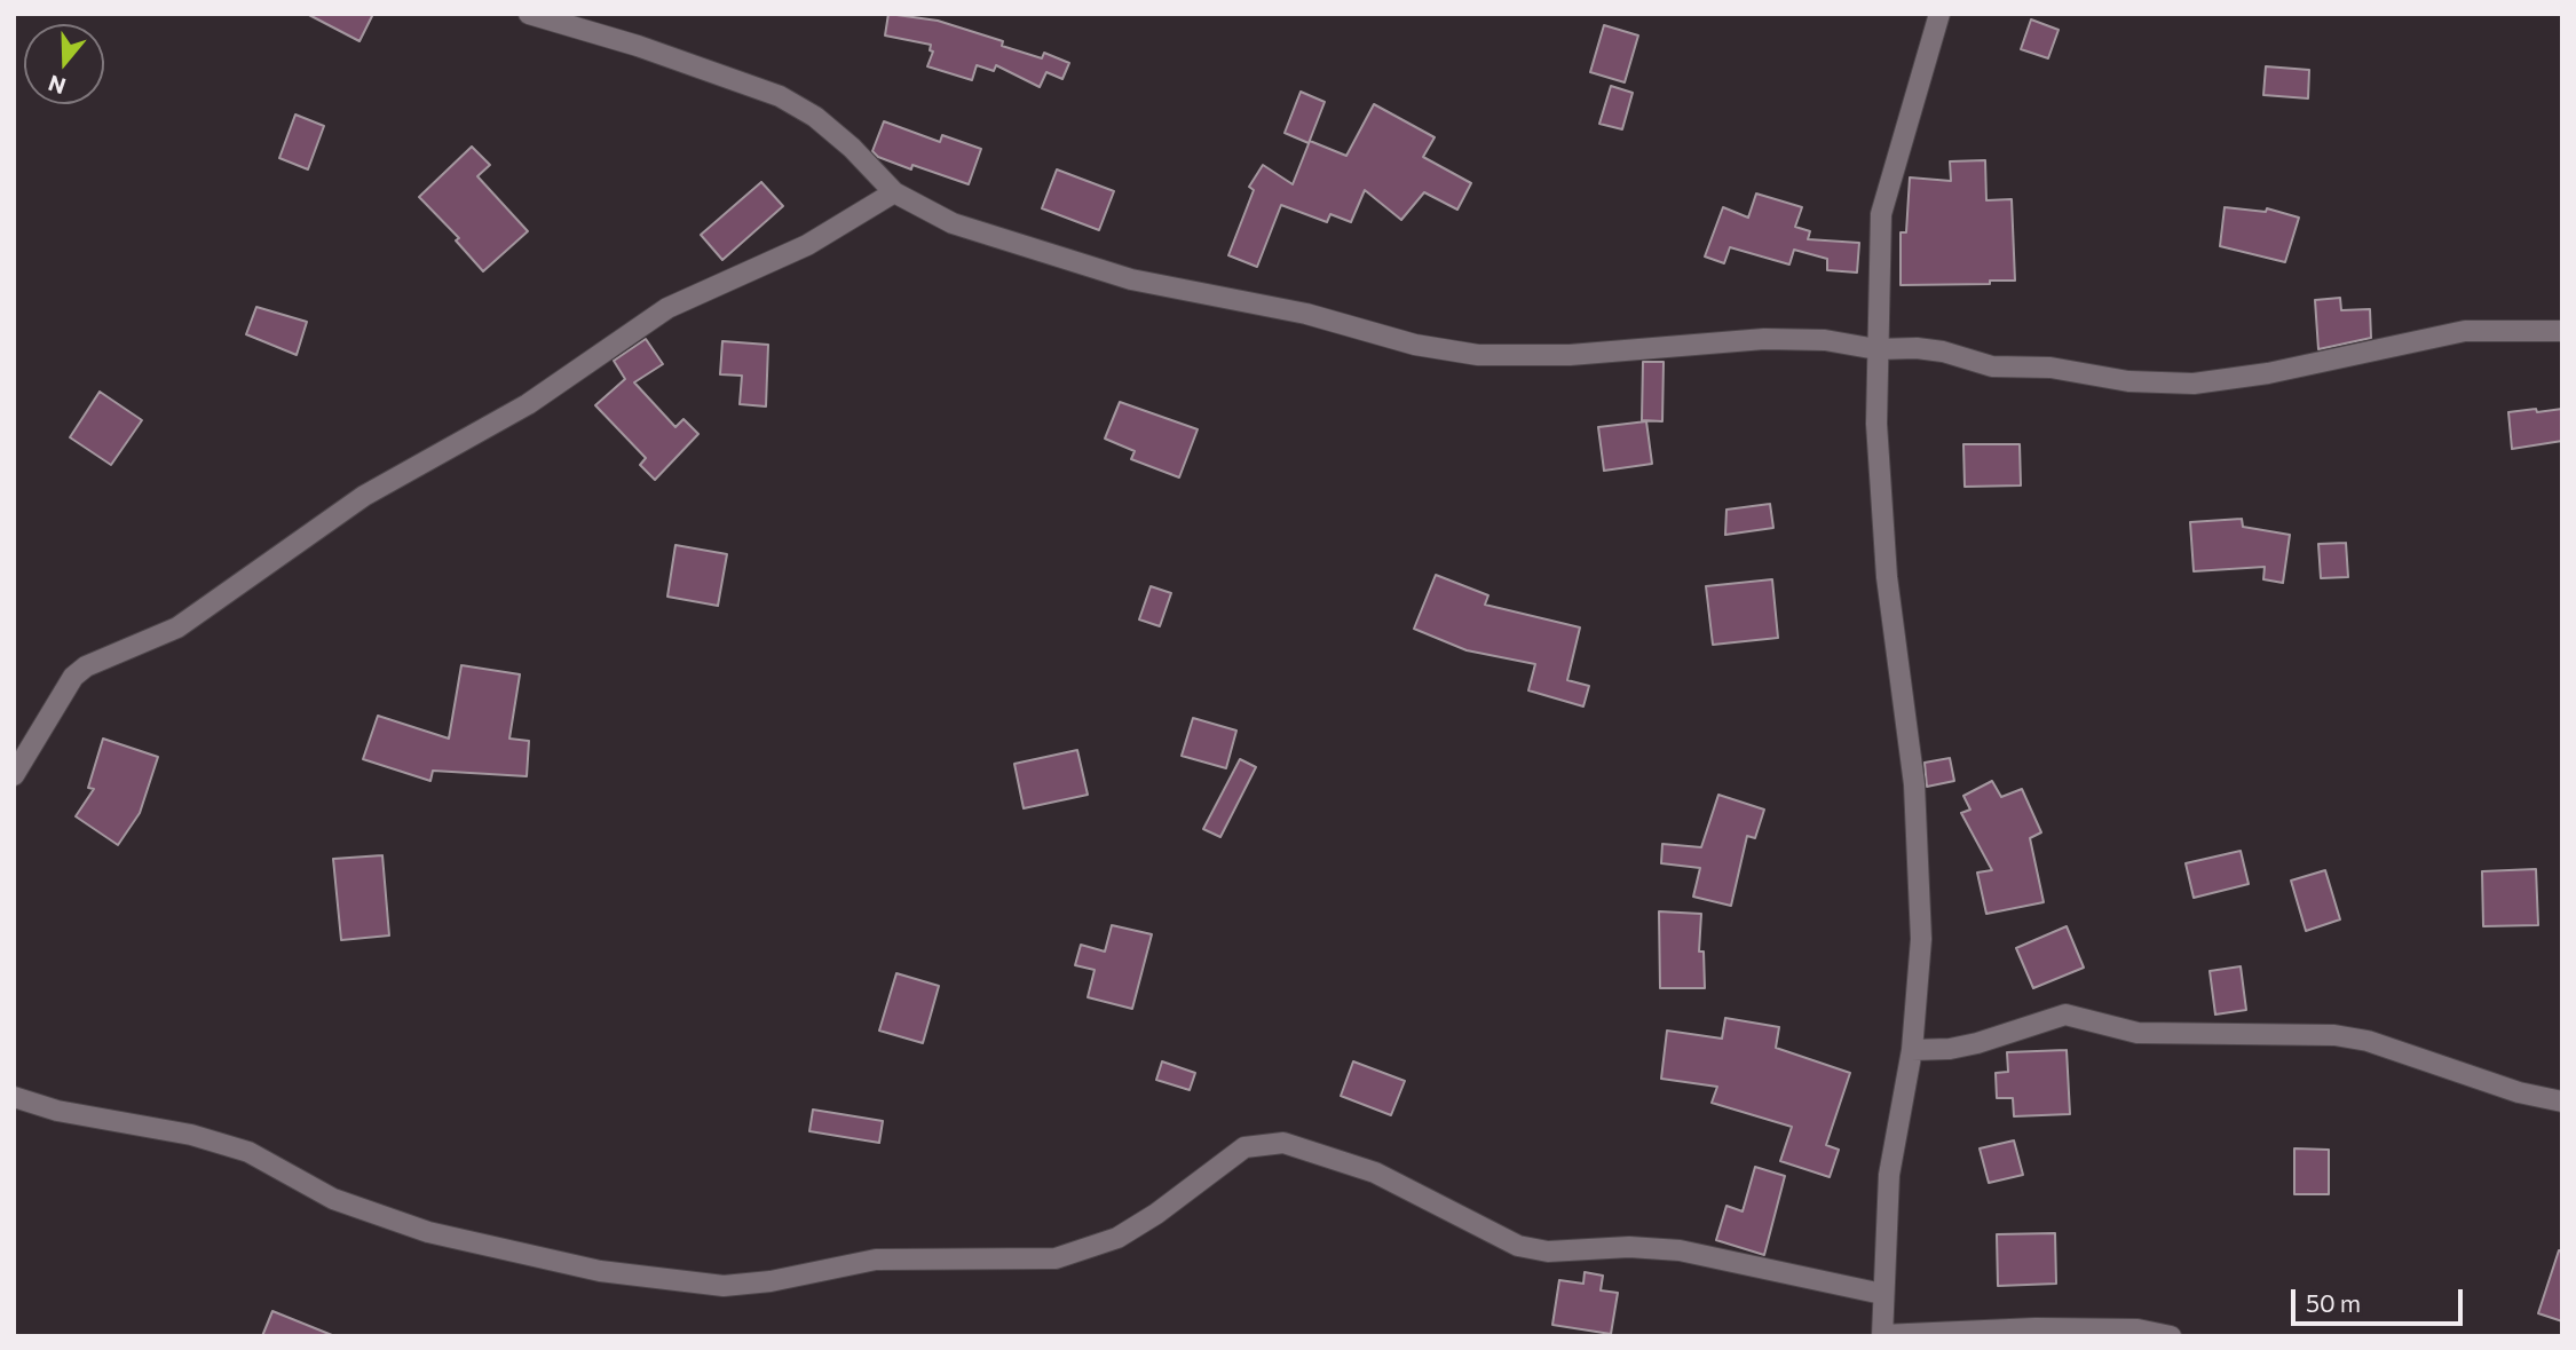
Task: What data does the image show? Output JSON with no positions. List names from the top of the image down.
{
  "scale_bar": "50 m",
  "north": "bottom"
}
